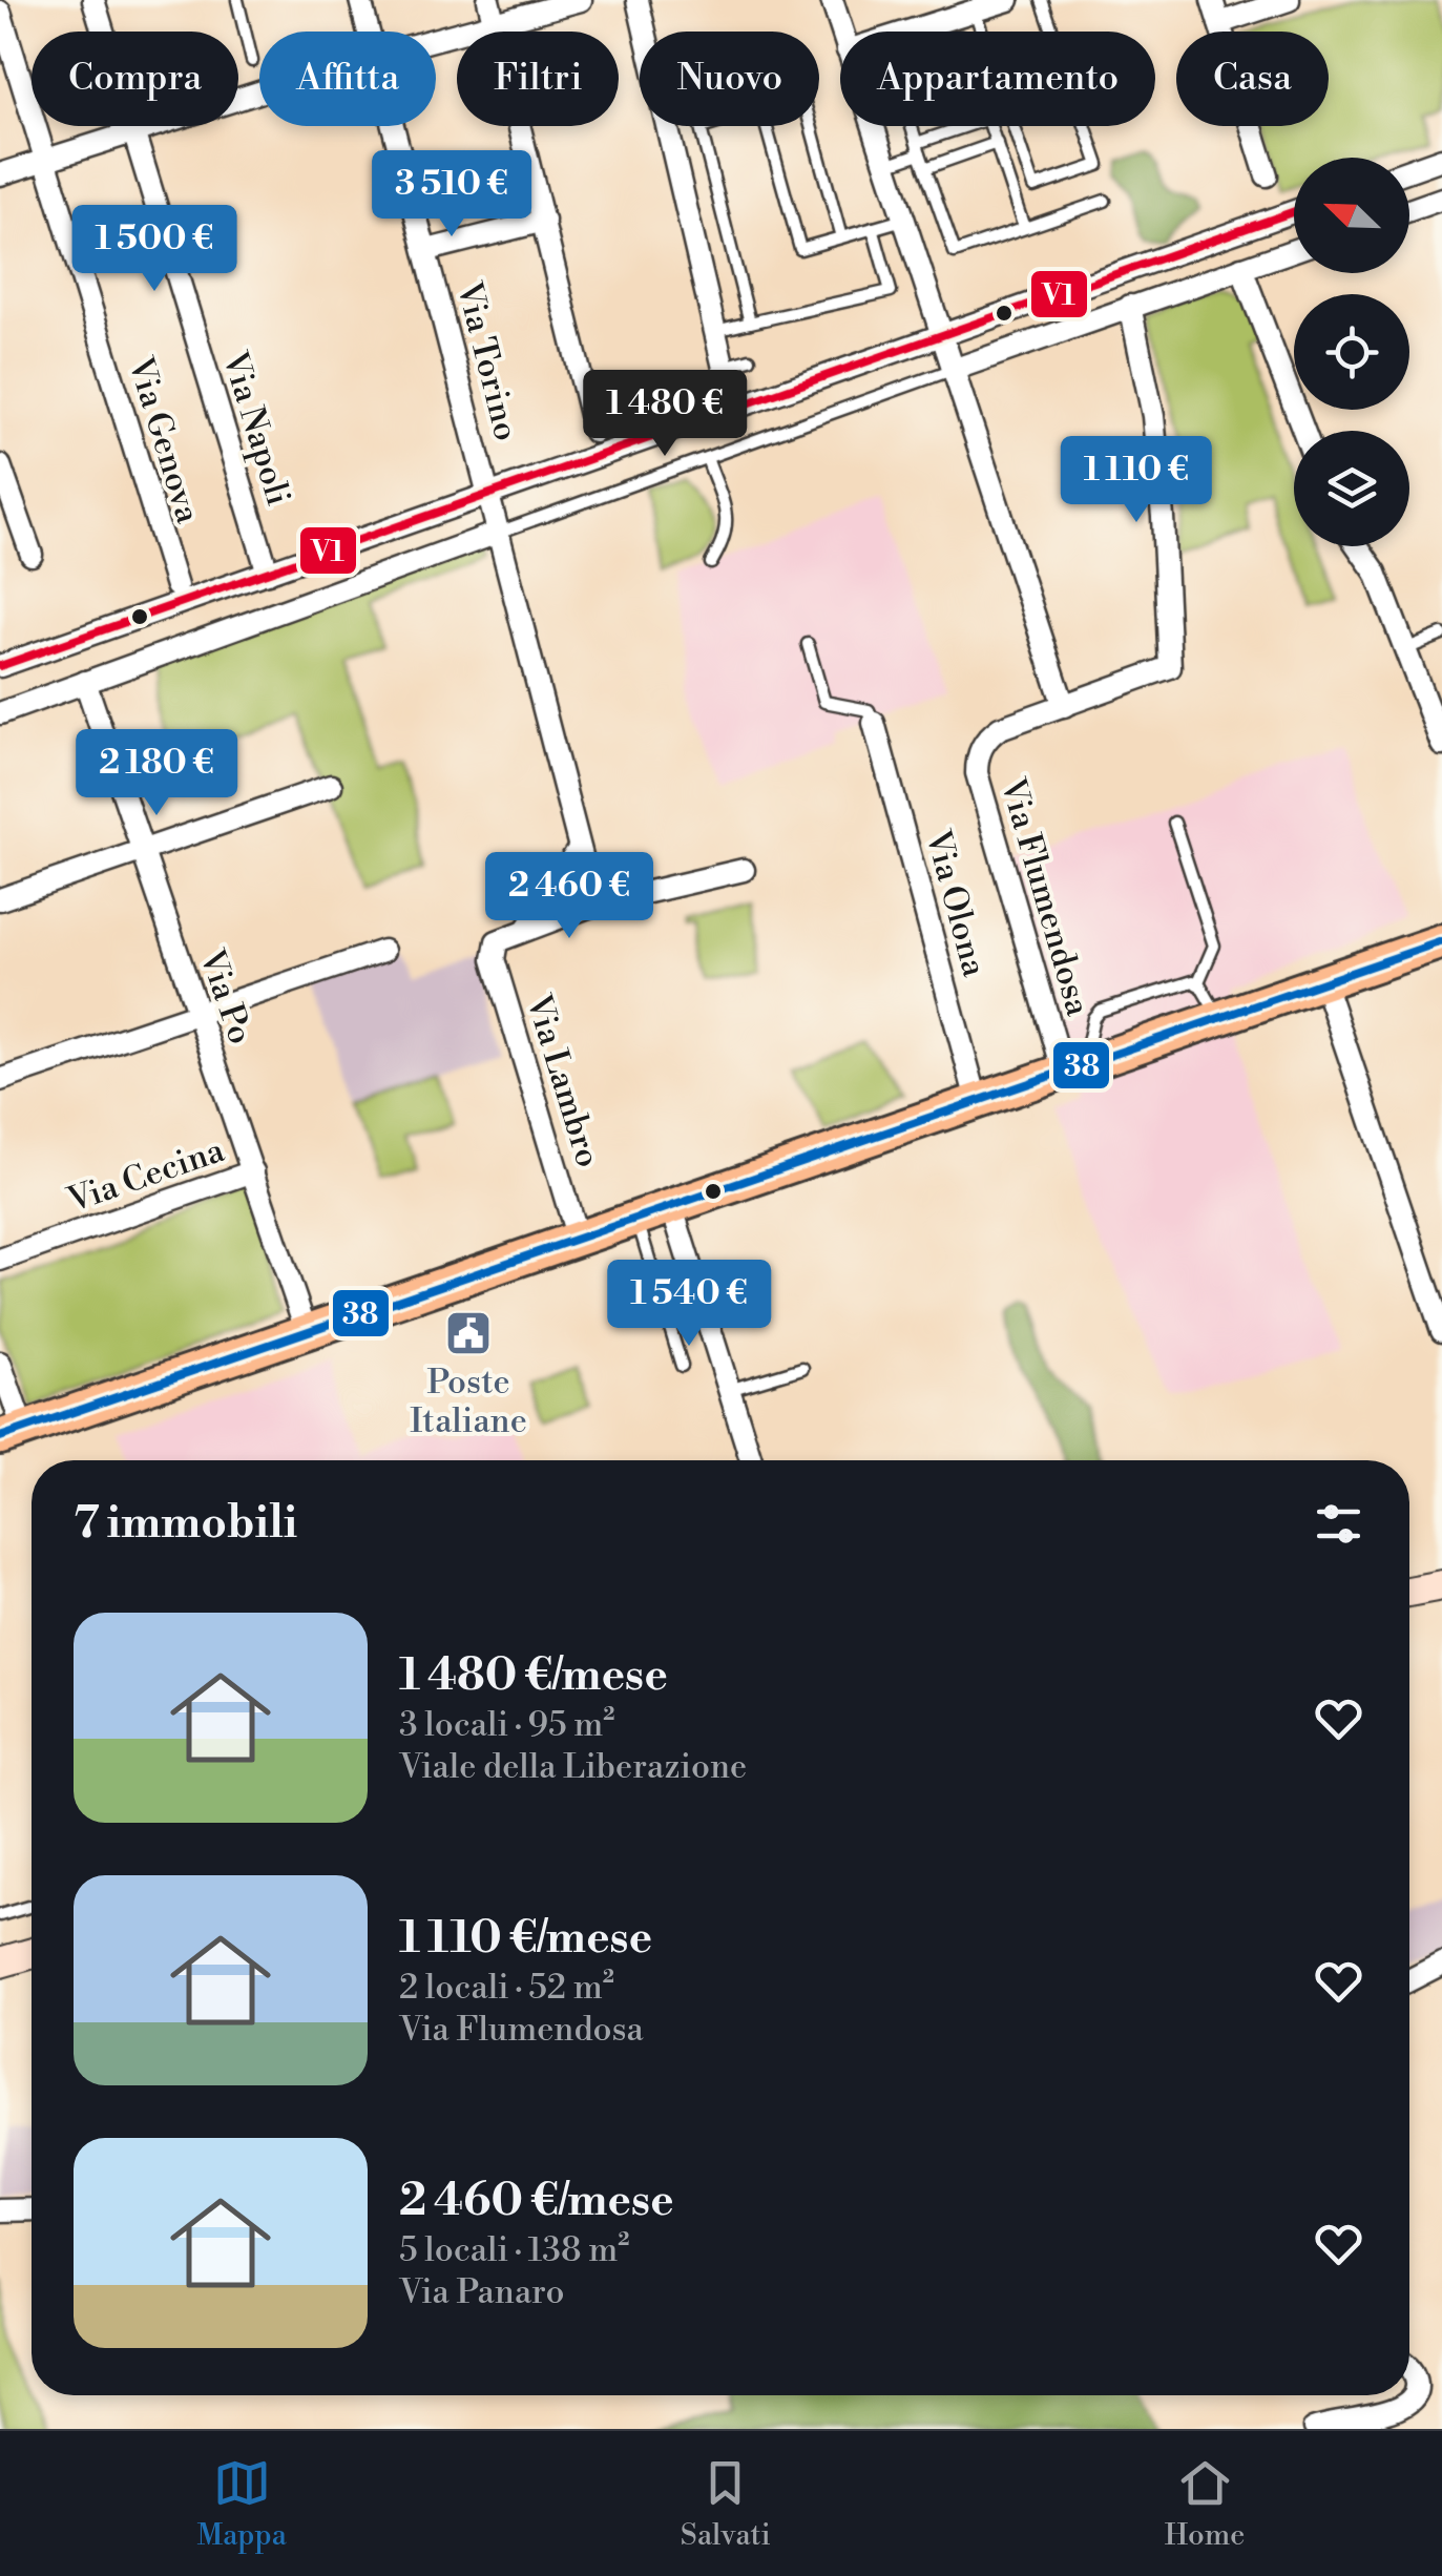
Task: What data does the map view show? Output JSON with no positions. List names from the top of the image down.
{
  "streets": {
    "street": [
      "Via Torino",
      "Via Napoli",
      "Via Genova",
      "Via Flumendosa",
      "Via Olona",
      "Via Po",
      "Via Lambro",
      "Via Cecina"
    ]
  },
  "crossings": [
    ["Via Po", "Via Cecina"]
  ],
  "places": {
    "public building": ["Poste Italiane"]
  },
  "lines": ["transit line V1", "transit line 38"],
  "north": "top left",
  "page": {
    "chip": [
      "Compra",
      "Affitta",
      "Filtri",
      "Nuovo",
      "Appartamento",
      "Casa"
    ],
    "price": [
      "3 510 €",
      "1 500 €",
      "1 480 €",
      "1 110 €",
      "2 180 €",
      "2 460 €",
      "1 540 €"
    ],
    "heading": "7 immobili",
    "list": [
      {
        "name": "1 480 €/mese",
        "note": "3 locali · 95 m² · Viale della Liberazione"
      },
      {
        "name": "1 110 €/mese",
        "note": "2 locali · 52 m² · Via Flumendosa"
      },
      {
        "name": "2 460 €/mese",
        "note": "5 locali · 138 m² · Via Panaro"
      }
    ],
    "tabs": ["Mappa", "Salvati", "Home"]
  }
}
